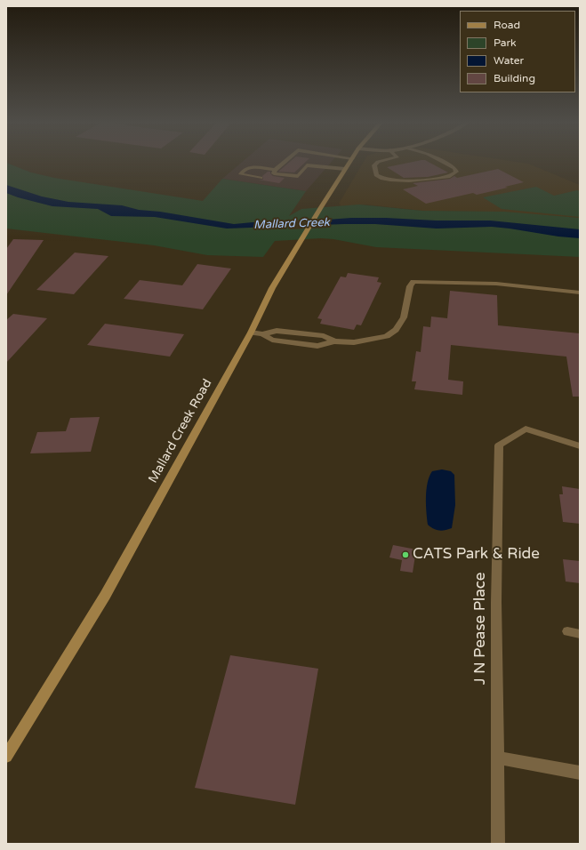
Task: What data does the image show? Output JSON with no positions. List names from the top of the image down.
{
  "streets": {
    "main road": ["Mallard Creek Road"],
    "street": ["J N Pease Place"]
  },
  "water": ["Mallard Creek"],
  "places": ["CATS Park & Ride"],
  "legend": [
    "Road",
    "Park",
    "Water",
    "Building"
  ]
}
